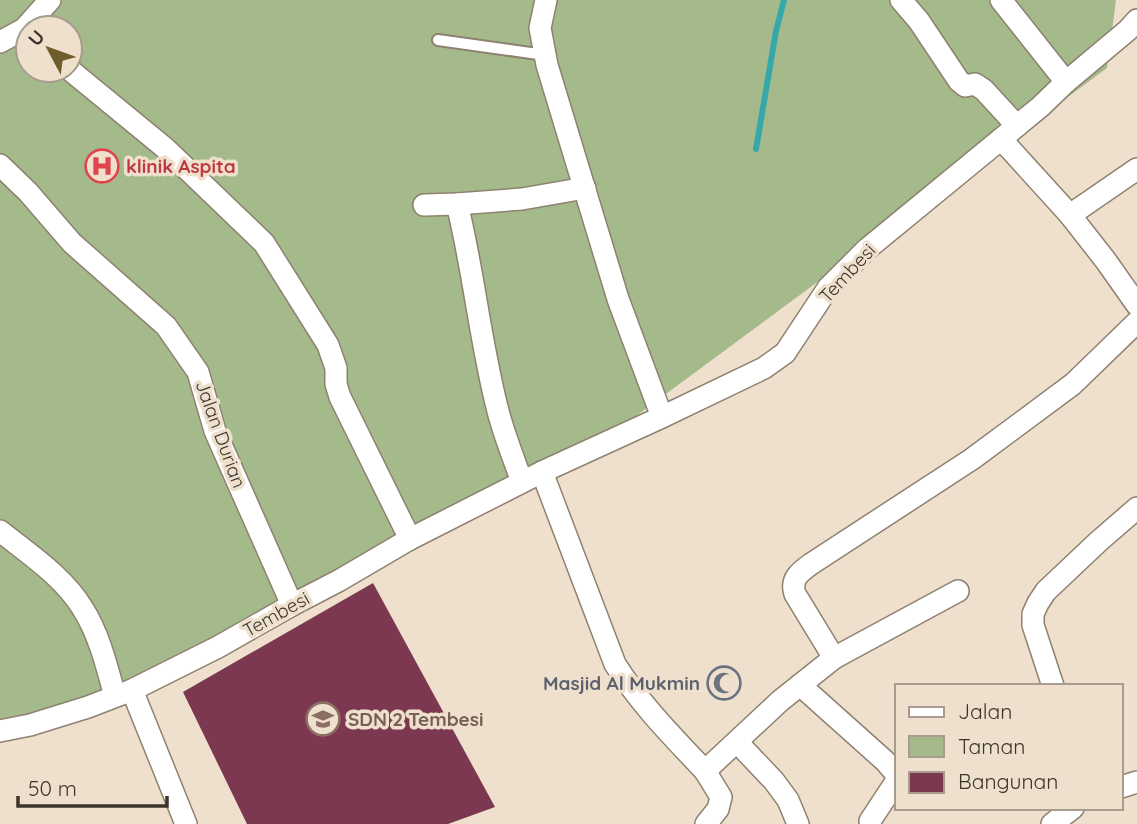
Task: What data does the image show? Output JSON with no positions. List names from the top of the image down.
{
  "streets": {
    "street": ["Tembesi", "Jalan Durian"]
  },
  "crossings": [
    ["Tembesi", "Jalan Durian"]
  ],
  "places": {
    "hospital": ["klinik Aspita"],
    "mosque": ["Masjid Al Mukmin"],
    "school or university": ["SDN 2 Tembesi"]
  },
  "legend": ["Jalan", "Taman", "Bangunan"],
  "scale_bar": "50 m",
  "north": "top left"
}
